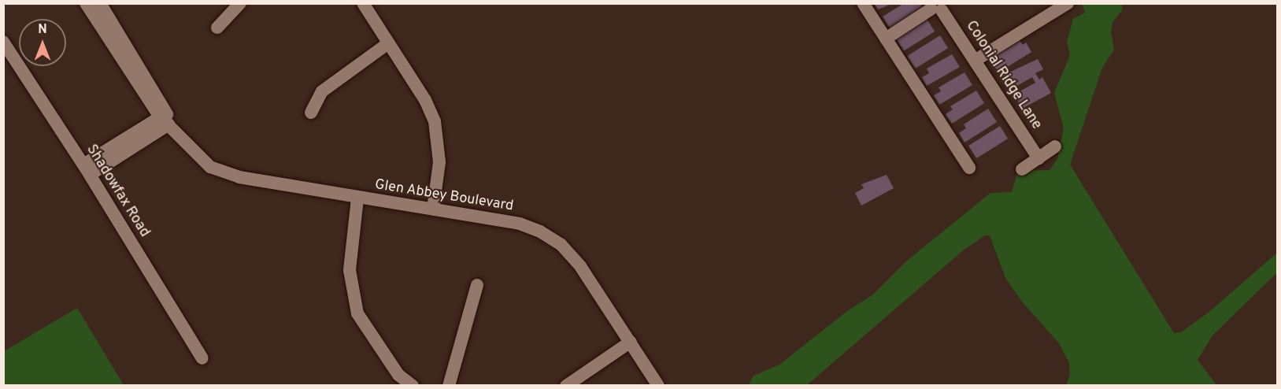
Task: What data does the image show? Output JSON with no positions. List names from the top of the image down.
{
  "streets": {
    "street": ["Colonial Ridge Lane", "Shadowfax Road", "Glen Abbey Boulevard"]
  },
  "north": "top"
}
